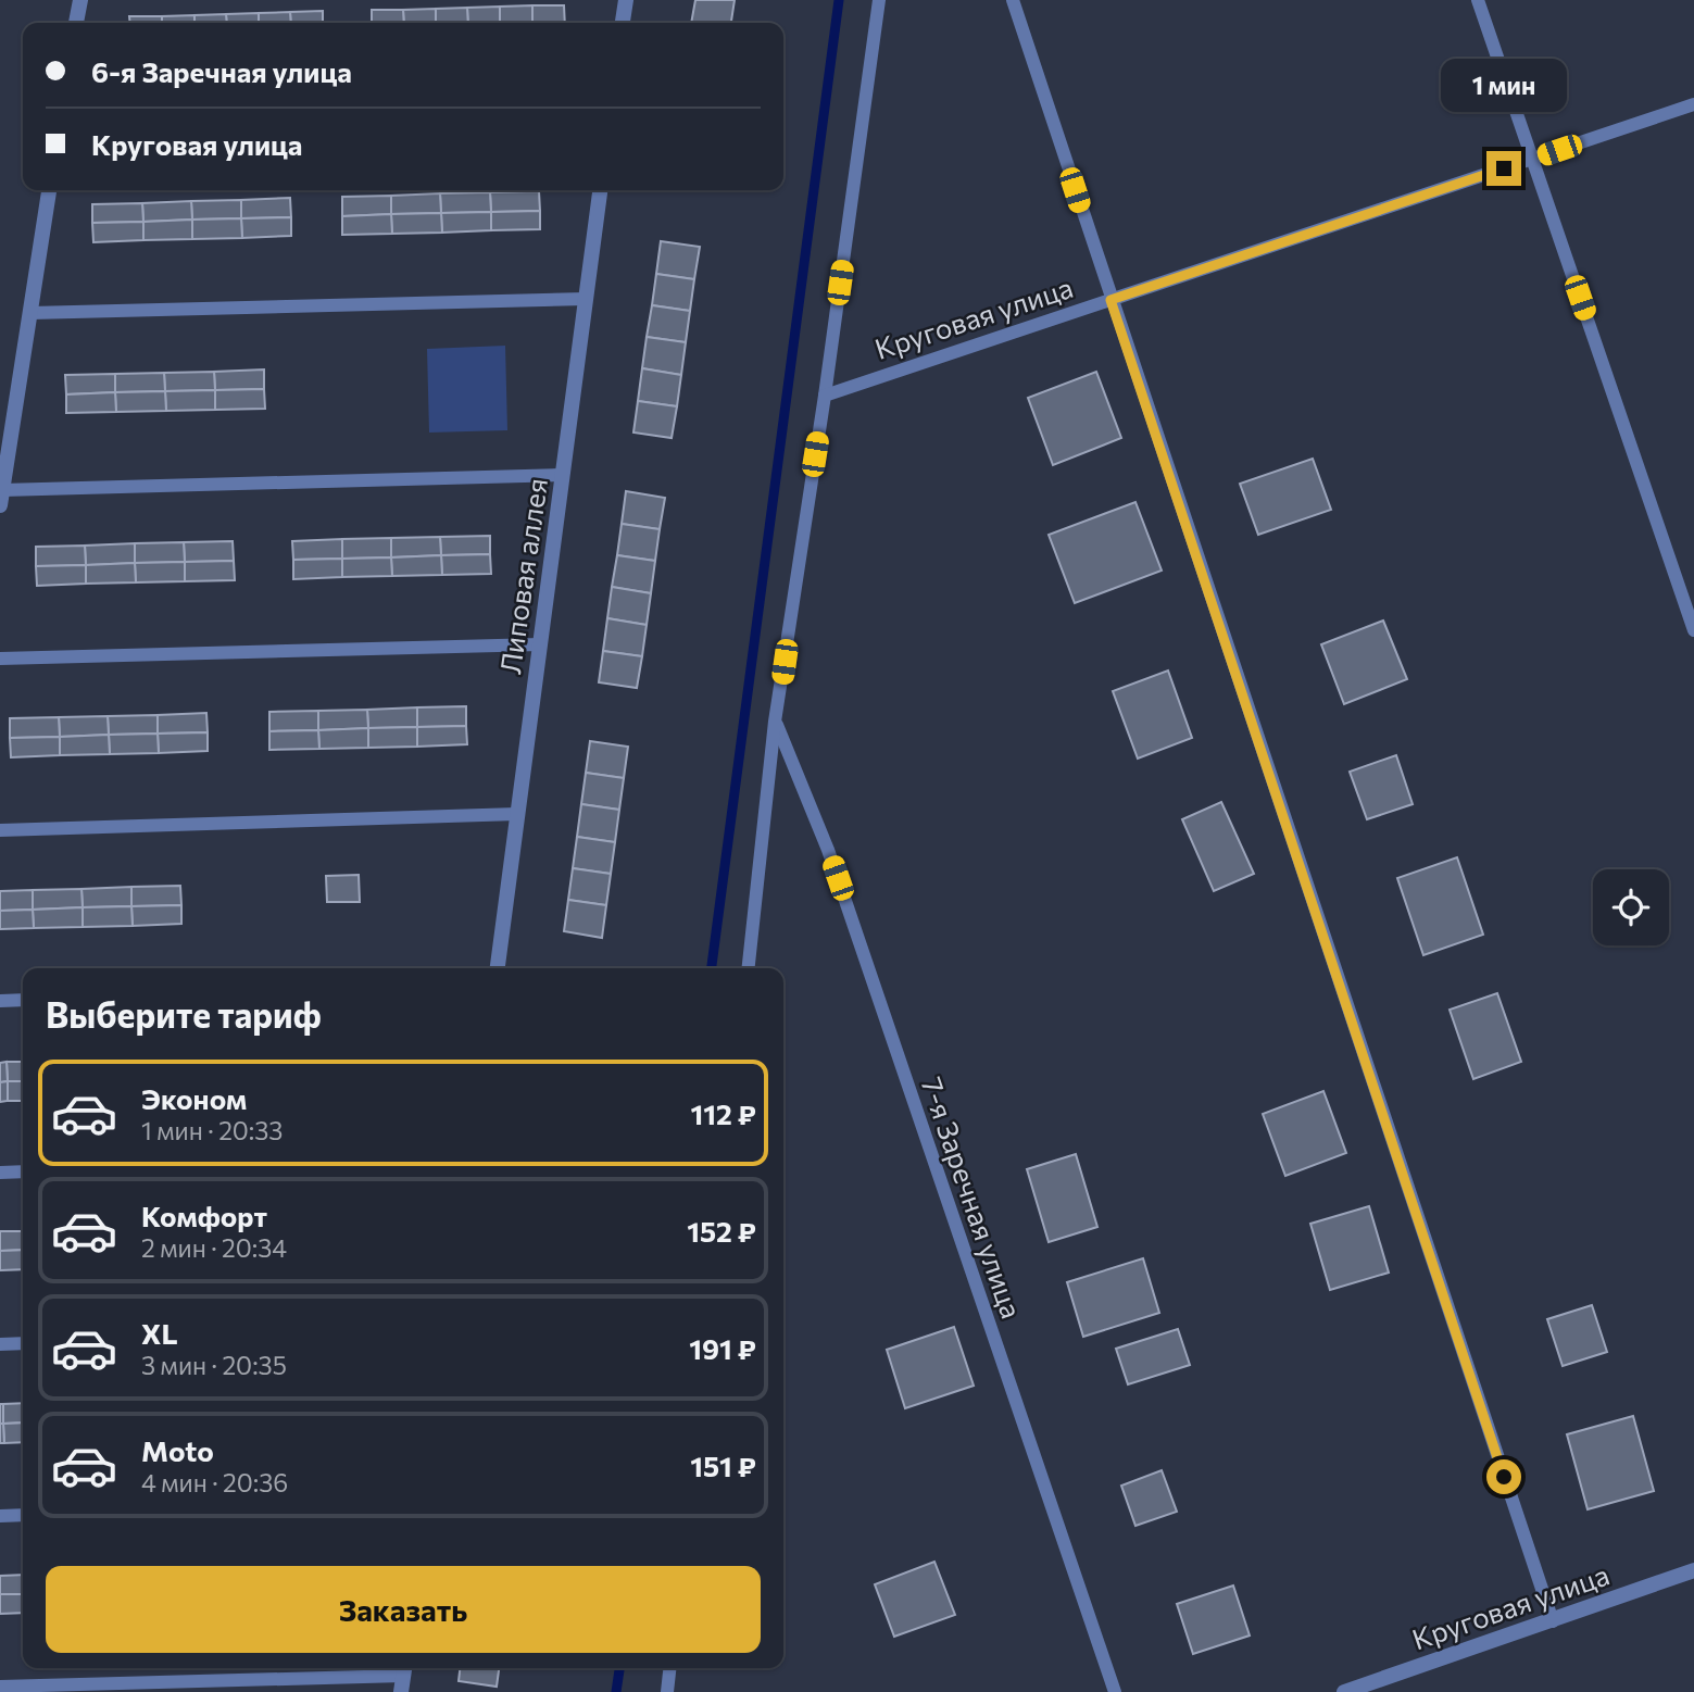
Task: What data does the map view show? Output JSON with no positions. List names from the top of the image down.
{
  "streets": {
    "street": ["Круговая улица", "Липовая аллея"],
    "lane": ["7-я Заречная улица"]
  },
  "page": {
    "banner": ["6-я Заречная улица", "Круговая улица"],
    "bubble": "1 мин",
    "heading": "Выберите тариф",
    "list": [
      {
        "name": "Эконом",
        "note": "1 мин · 20:33",
        "value": "112 ₽"
      },
      {
        "name": "Комфорт",
        "note": "2 мин · 20:34",
        "value": "152 ₽"
      },
      {
        "name": "XL",
        "note": "3 мин · 20:35",
        "value": "191 ₽"
      },
      {
        "name": "Moto",
        "note": "4 мин · 20:36",
        "value": "151 ₽"
      }
    ],
    "buttons": "Заказать"
  }
}
